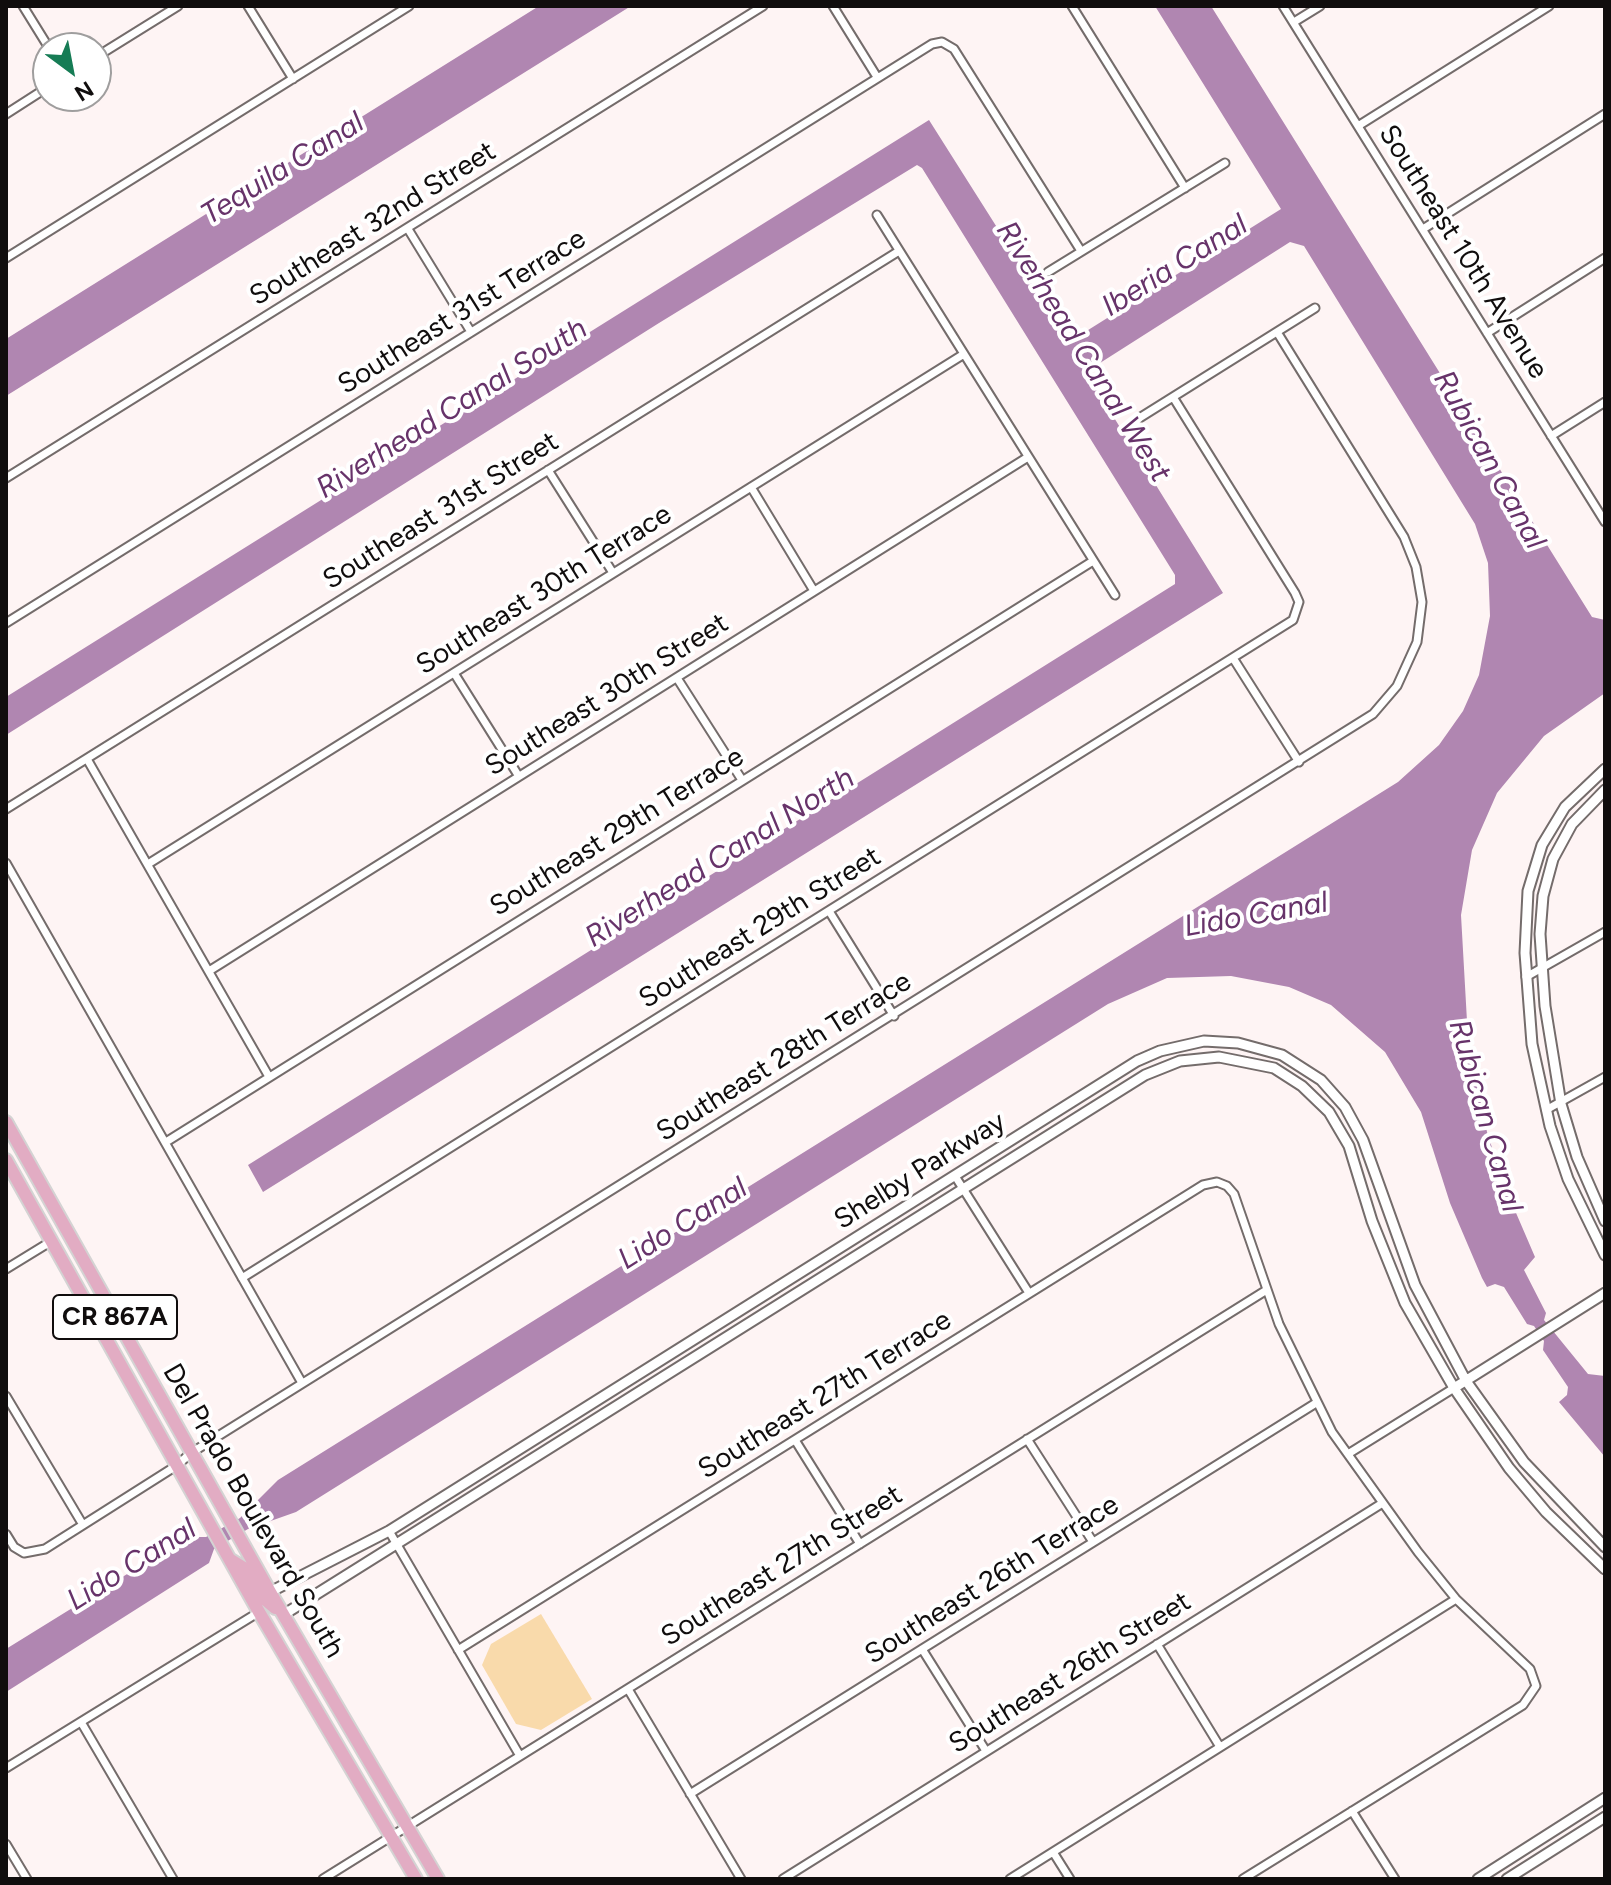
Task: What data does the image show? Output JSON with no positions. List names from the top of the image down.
{
  "streets": {
    "main road": ["CR 867A", "Del Prado Boulevard South"],
    "street": [
      "Southeast 32nd Street",
      "Southeast 10th Avenue",
      "Southeast 31st Terrace",
      "Southeast 31st Street",
      "Southeast 30th Terrace",
      "Southeast 30th Street",
      "Southeast 29th Terrace",
      "Southeast 29th Street",
      "Southeast 28th Terrace",
      "Shelby Parkway",
      "Southeast 27th Terrace",
      "Southeast 27th Street",
      "Southeast 26th Terrace",
      "Southeast 26th Street"
    ]
  },
  "crossings": [
    ["Southeast 28th Terrace", "Del Prado Boulevard South"],
    ["Shelby Parkway", "Del Prado Boulevard South"],
    ["Southeast 27th Terrace", "Southeast 27th Street"],
    ["Del Prado Boulevard South", "Southeast 27th Street"]
  ],
  "water": [
    "Tequila Canal",
    "Iberia Canal",
    "Riverhead Canal West",
    "Riverhead Canal South",
    "Rubican Canal",
    "Riverhead Canal North",
    "Lido Canal"
  ],
  "north": "bottom right"
}
